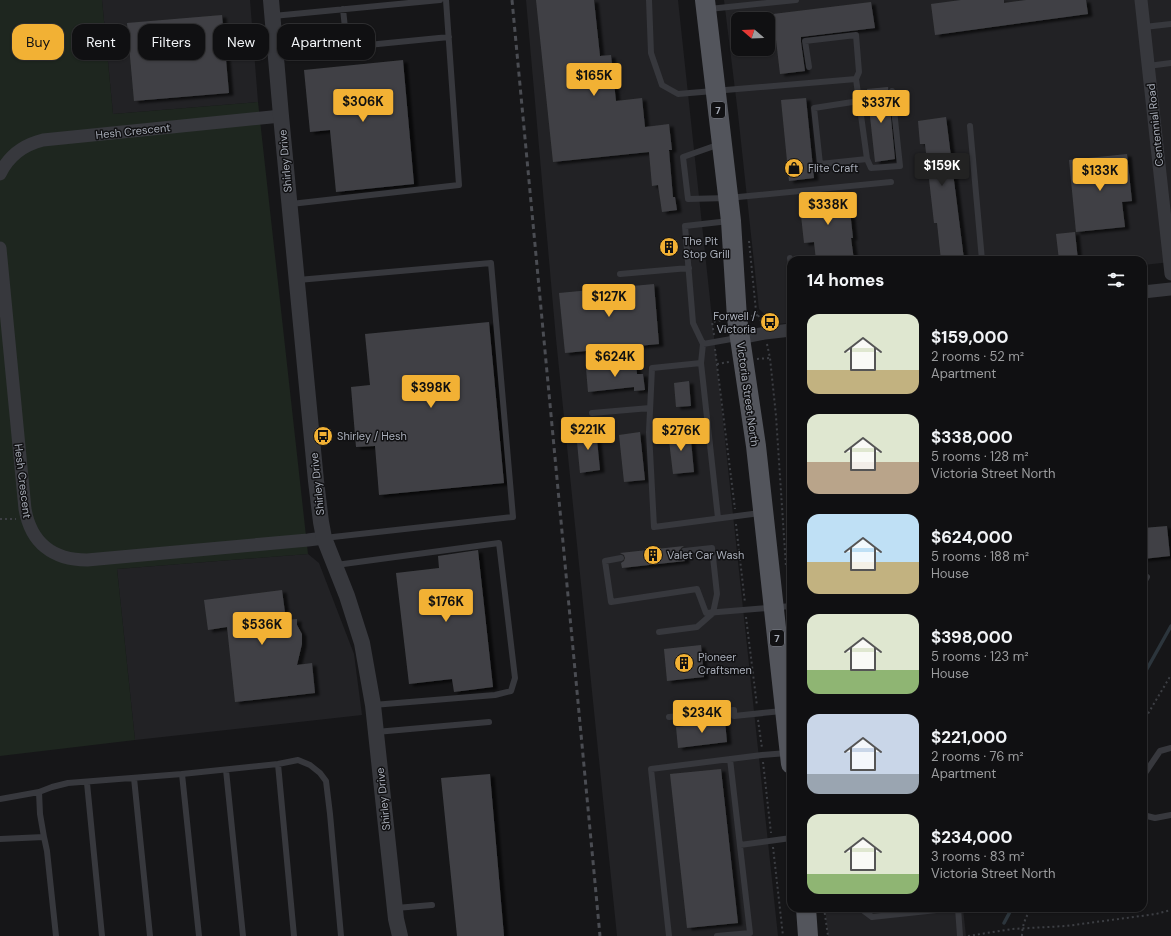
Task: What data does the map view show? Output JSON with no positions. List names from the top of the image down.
{
  "streets": {
    "main road": ["7", "Victoria Street North"],
    "street": ["Centennial Road", "Hesh Crescent", "Shirley Drive"]
  },
  "crossings": [
    ["Hesh Crescent", "Shirley Drive"]
  ],
  "places": {
    "shop": ["Flite Craft"],
    "building": ["The Pit Stop Grill", "Valet Car Wash", "Pioneer Craftsmen"],
    "bus stop": ["Forwell / Victoria", "Shirley / Hesh"]
  },
  "north": "left",
  "page": {
    "chip": [
      "Buy",
      "Rent",
      "Filters",
      "New",
      "Apartment"
    ],
    "price": [
      "$165K",
      "$306K",
      "$337K",
      "$159K",
      "$133K",
      "$338K",
      "$127K",
      "$624K",
      "$398K",
      "$221K",
      "$276K",
      "$176K",
      "$536K",
      "$234K"
    ],
    "heading": "14 homes",
    "list": [
      {
        "name": "$159,000",
        "note": "2 rooms · 52 m² · Apartment"
      },
      {
        "name": "$338,000",
        "note": "5 rooms · 128 m² · Victoria Street North"
      },
      {
        "name": "$624,000",
        "note": "5 rooms · 188 m² · House"
      },
      {
        "name": "$398,000",
        "note": "5 rooms · 123 m² · House"
      },
      {
        "name": "$221,000",
        "note": "2 rooms · 76 m² · Apartment"
      },
      {
        "name": "$234,000",
        "note": "3 rooms · 83 m² · Victoria Street North"
      }
    ]
  }
}
